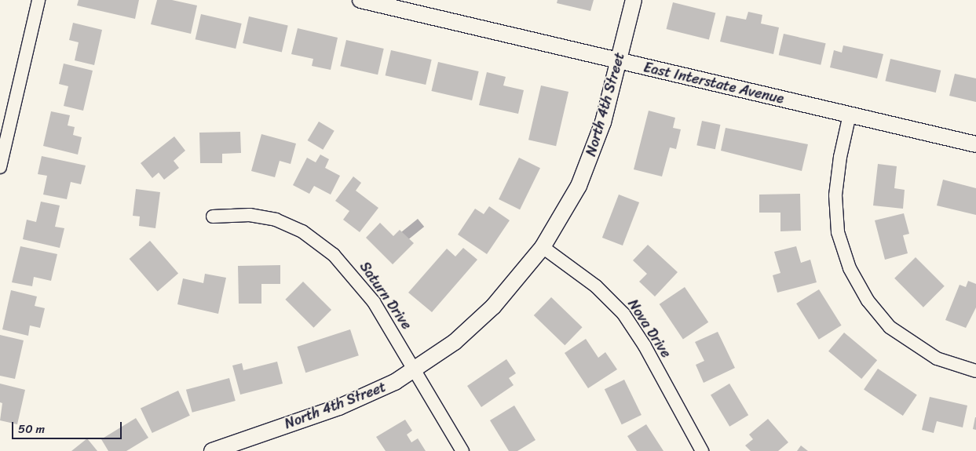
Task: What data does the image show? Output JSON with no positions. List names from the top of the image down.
{
  "streets": {
    "street": [
      "East Interstate Avenue",
      "North 4th Street",
      "Saturn Drive",
      "Nova Drive"
    ]
  },
  "crossings": [
    ["East Interstate Avenue", "North 4th Street"],
    ["North 4th Street", "Saturn Drive"],
    ["North 4th Street", "Nova Drive"]
  ],
  "scale_bar": "50 m"
}
